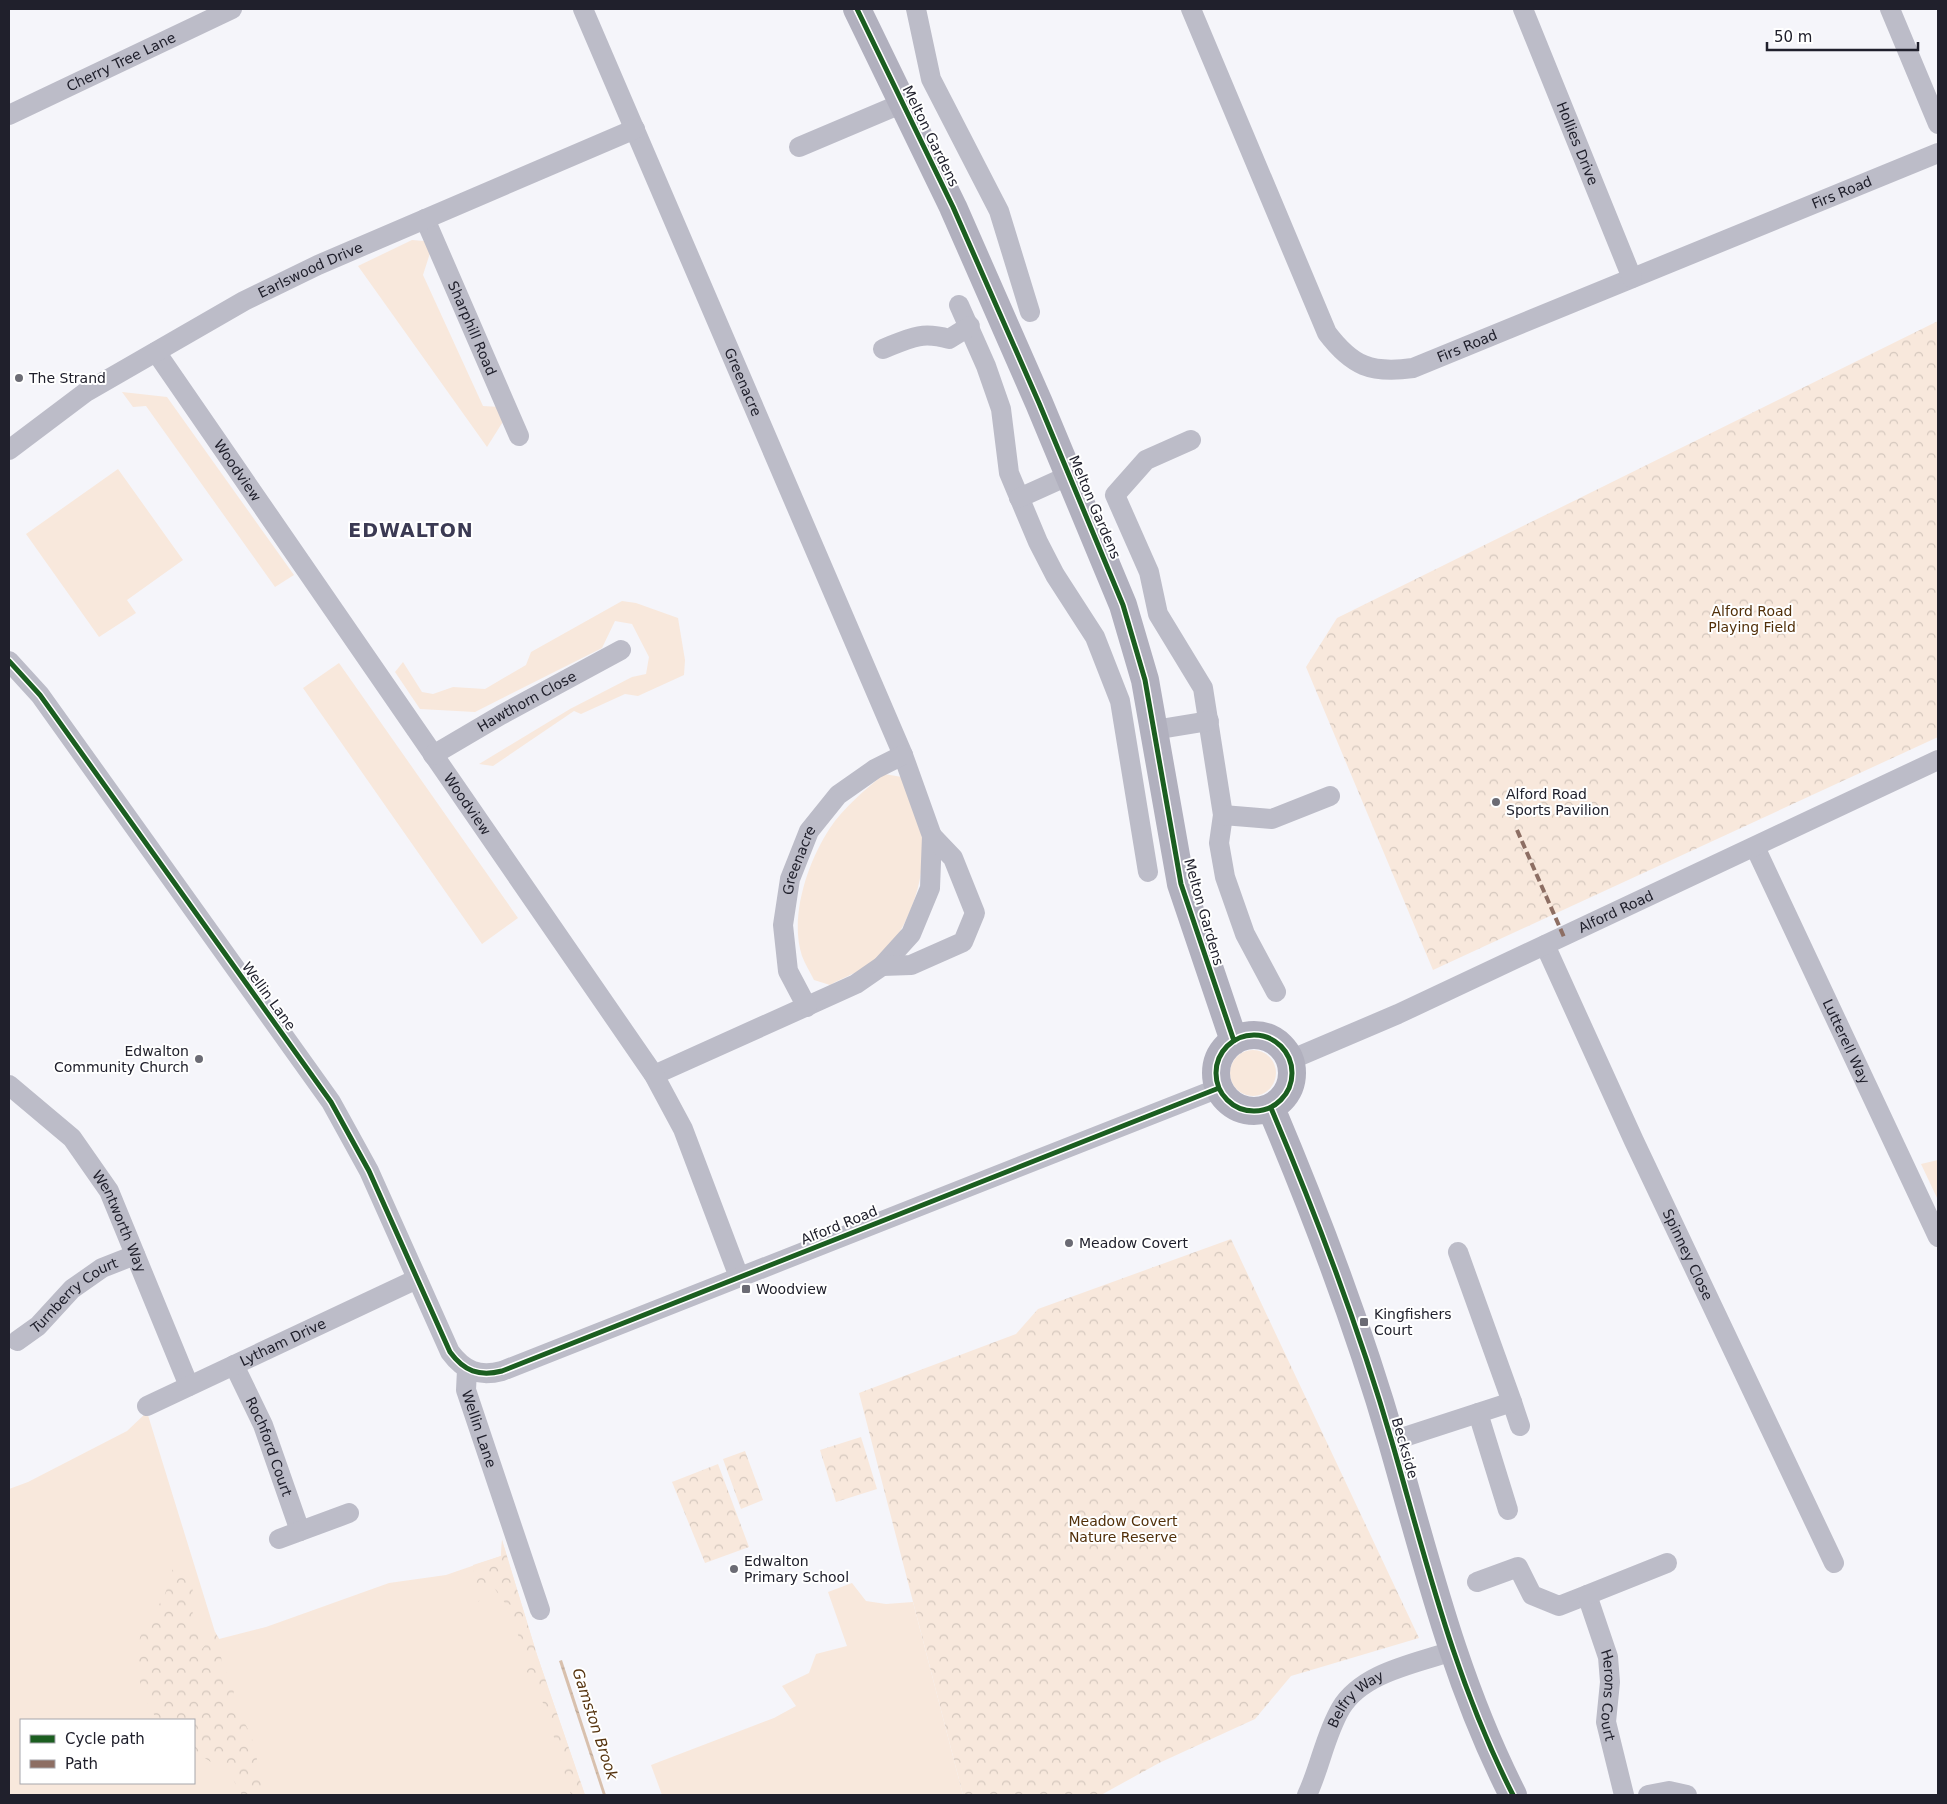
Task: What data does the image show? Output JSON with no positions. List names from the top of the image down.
{
  "streets": {
    "street": [
      "Cherry Tree Lane",
      "Melton Gardens",
      "Hollies Drive",
      "Firs Road",
      "Earlswood Drive",
      "Sharphill Road",
      "Greenacre",
      "Woodview",
      "Hawthorn Close",
      "Alford Road",
      "Wellin Lane",
      "Lutterell Way",
      "Wentworth Way",
      "Spinney Close",
      "Turnberry Court",
      "Lytham Drive",
      "Rochford Court",
      "Beckside",
      "Herons Court",
      "Belfry Way"
    ]
  },
  "crossings": [
    ["Melton Gardens", "Alford Road"],
    ["Melton Gardens", "Beckside"],
    ["Hollies Drive", "Firs Road"],
    ["Earlswood Drive", "Sharphill Road"],
    ["Earlswood Drive", "Greenacre"],
    ["Earlswood Drive", "Woodview"],
    ["Greenacre", "Woodview"],
    ["Woodview", "Hawthorn Close"],
    ["Woodview", "Alford Road"],
    ["Alford Road", "Wellin Lane"],
    ["Alford Road", "Lutterell Way"],
    ["Alford Road", "Spinney Close"],
    ["Alford Road", "Beckside"],
    ["Wellin Lane", "Lytham Drive"],
    ["Wentworth Way", "Turnberry Court"],
    ["Wentworth Way", "Lytham Drive"],
    ["Lytham Drive", "Rochford Court"],
    ["Beckside", "Belfry Way"]
  ],
  "districts": ["EDWALTON"],
  "water": ["Gamston Brook"],
  "parks": ["Alford Road Playing Field", "Meadow Covert Nature Reserve"],
  "places": {
    "other": [
      "The Strand",
      "Alford Road Sports Pavilion",
      "Edwalton Community Church",
      "Meadow Covert",
      "Edwalton Primary School"
    ],
    "transit": ["Woodview", "Kingfishers Court"]
  },
  "legend": ["Cycle path", "Path"],
  "scale_bar": "50 m"
}
